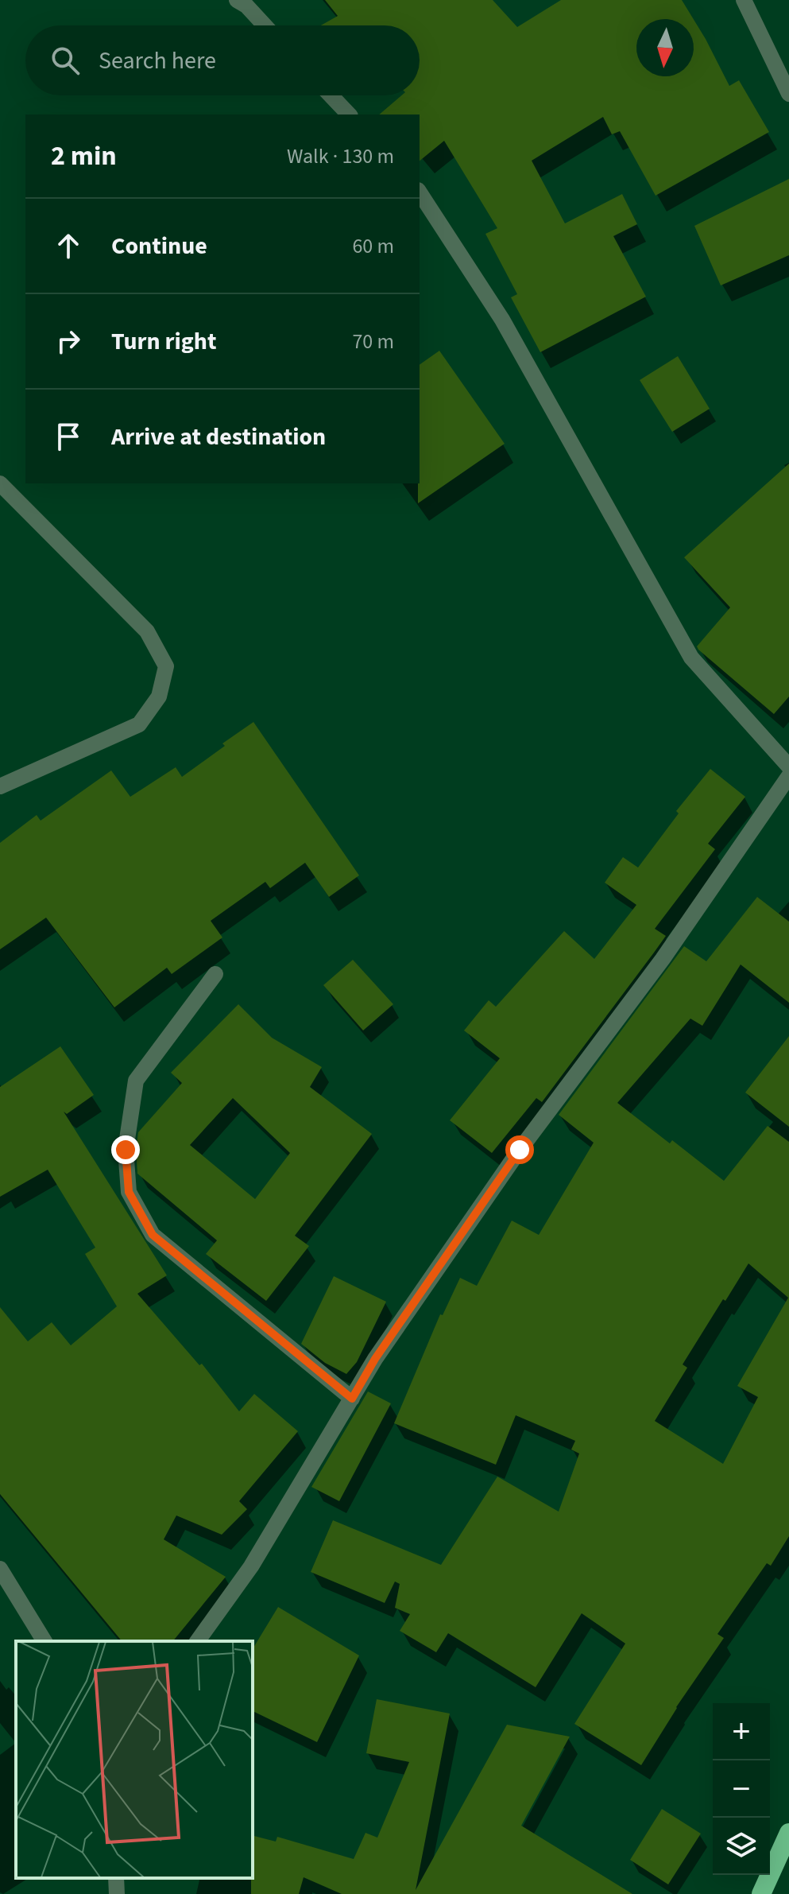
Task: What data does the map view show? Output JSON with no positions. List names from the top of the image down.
{
  "north": "bottom",
  "page": {
    "search": "Search here",
    "heading": ["2 min", "Walk · 130 m"],
    "list": [
      ["Continue", "60 m"],
      ["Turn right", "70 m"],
      "Arrive at destination"
    ],
    "map_buttons": ["+", "−"]
  }
}
